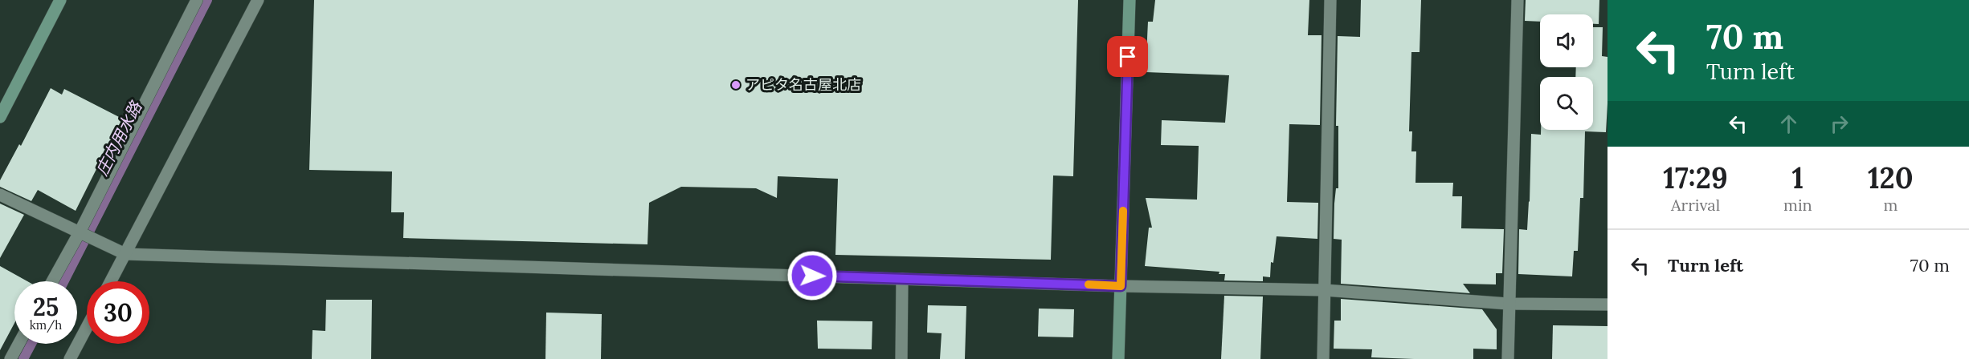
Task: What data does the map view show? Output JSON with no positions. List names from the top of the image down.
{
  "water": ["庄内用水路"],
  "places": ["アピタ名古屋北店"],
  "page": {
    "turn": ["70 m", "Turn left"],
    "eta": [
      "17:29",
      "Arrival",
      "1",
      "min",
      "120",
      "m"
    ],
    "list": [
      {
        "name": "Turn left",
        "value": "70 m"
      }
    ],
    "speed": "25 km/h",
    "limit": "30"
  }
}
